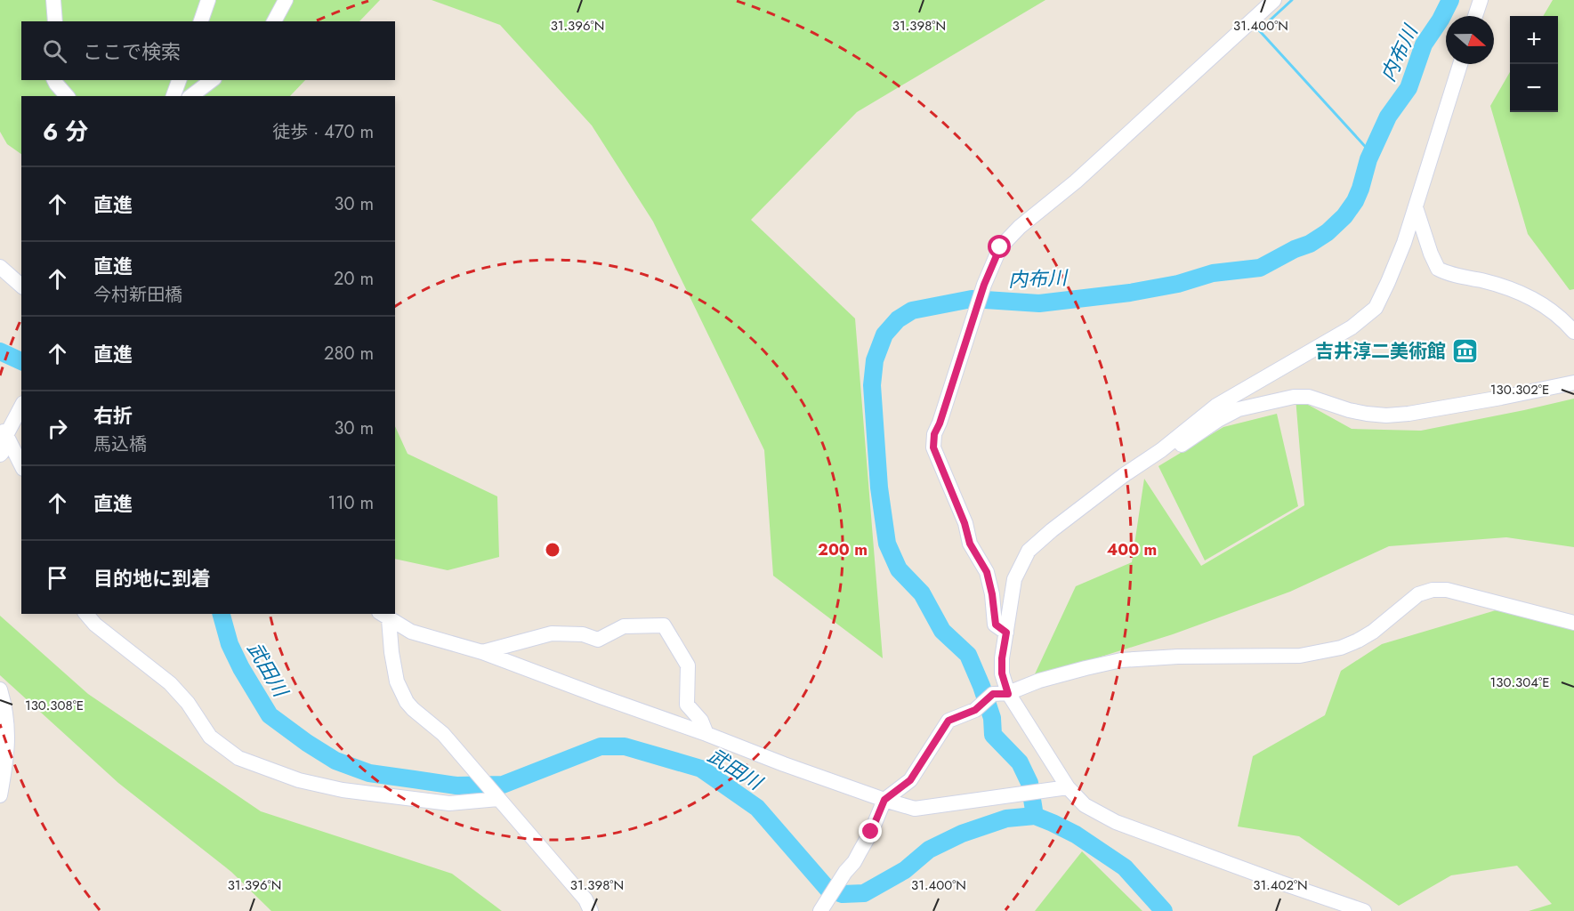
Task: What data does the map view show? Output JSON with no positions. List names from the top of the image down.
{
  "water": ["内布川", "武田川"],
  "places": {
    "museum": ["吉井淳二美術館"]
  },
  "north": "right",
  "page": {
    "map_buttons": ["+", "−"],
    "search": "ここで検索",
    "heading": ["6 分", "徒歩 · 470 m"],
    "list": [
      ["直進", "30 m"],
      ["直進", "今村新田橋", "20 m"],
      ["直進", "280 m"],
      ["右折", "馬込橋", "30 m"],
      ["直進", "110 m"],
      "目的地に到着"
    ]
  },
  "coordinates": [
    "31.396°N",
    "31.398°N",
    "31.400°N",
    "130.302°E",
    "130.304°E",
    "130.308°E",
    "31.402°N"
  ],
  "rings": ["200 m", "400 m"]
}
